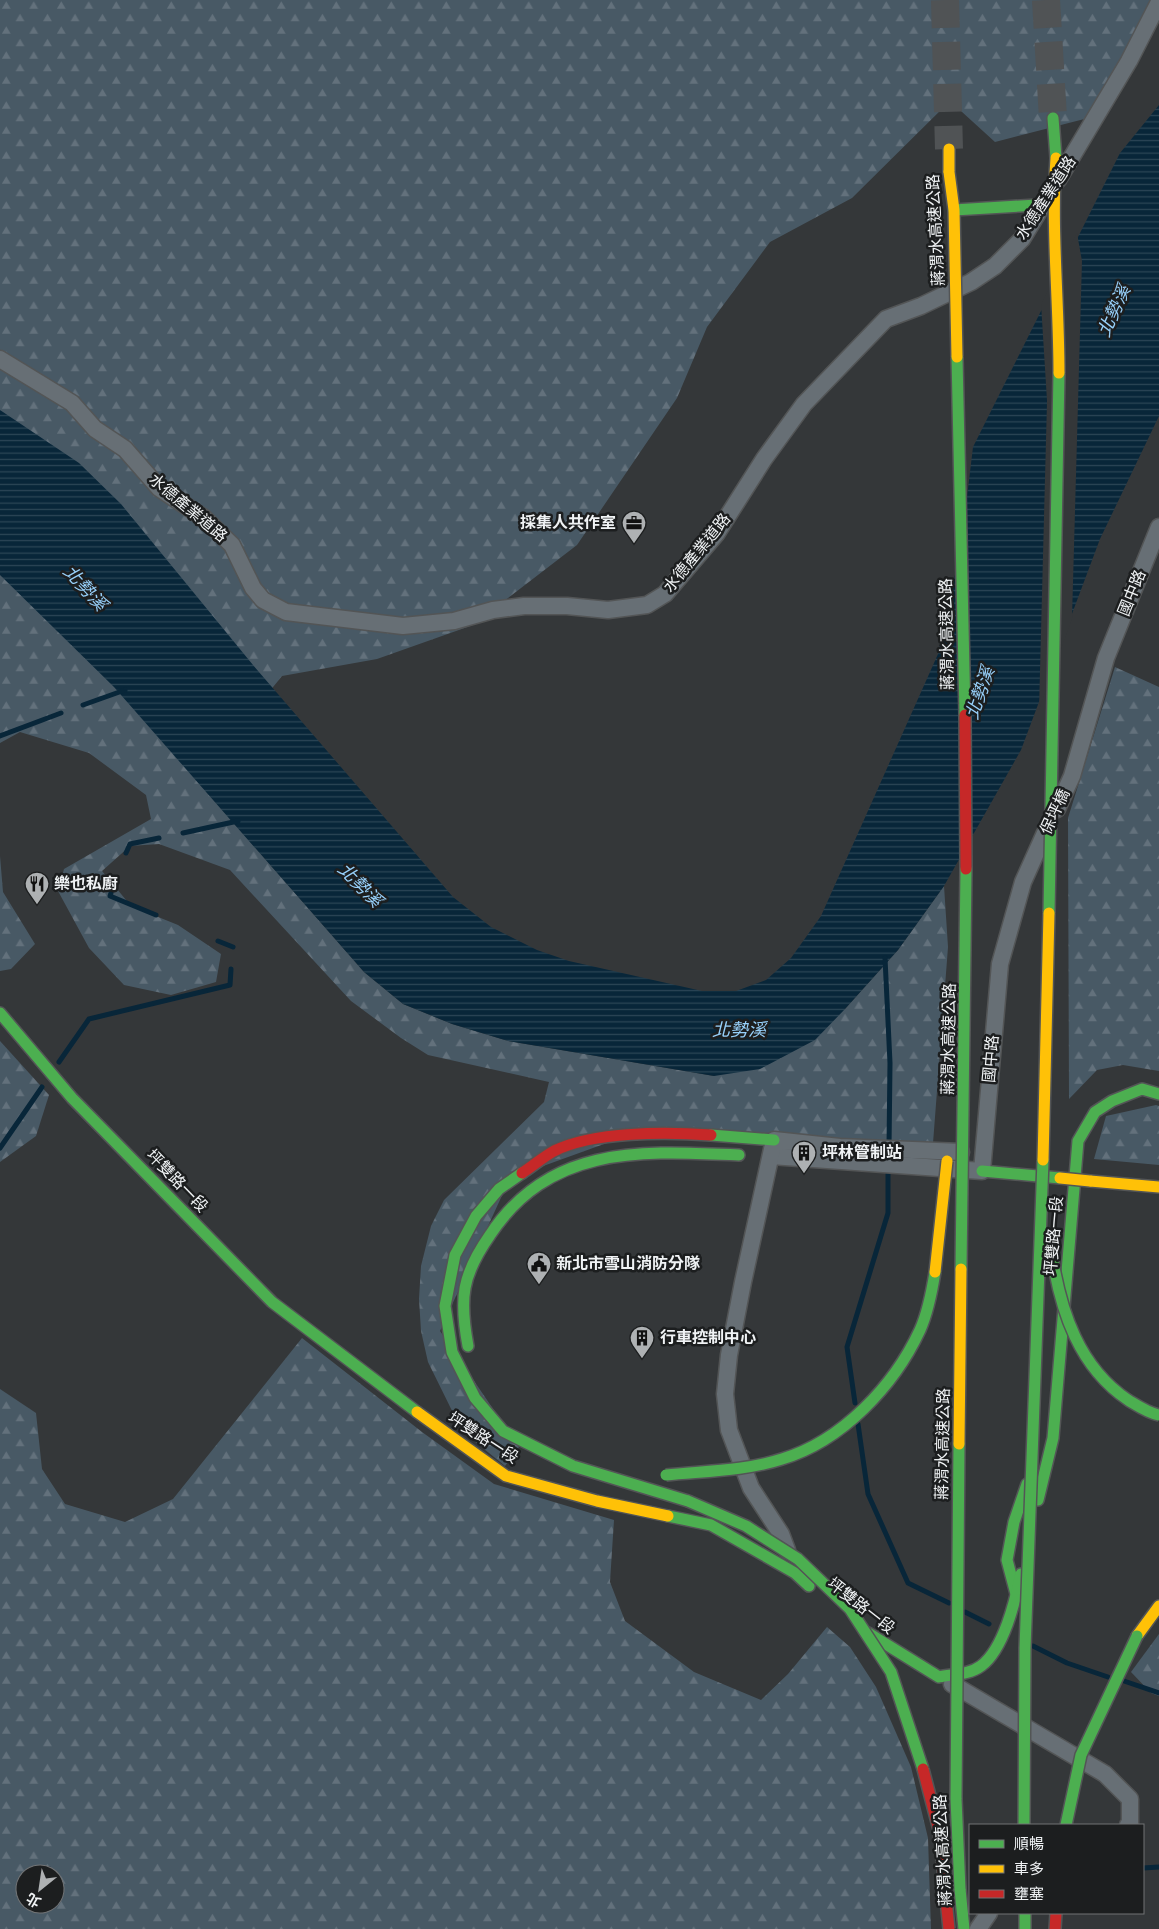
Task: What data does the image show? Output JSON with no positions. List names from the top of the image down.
{
  "streets": {
    "main road": ["蔣渭水高速公路", "坪雙路一段"],
    "street": ["水德產業道路", "國中路", "保坪橋"]
  },
  "crossings": [
    ["國中路", "保坪橋"]
  ],
  "water": ["北勢溪"],
  "places": {
    "office": ["採集人共作室"],
    "restaurant": ["樂也私廚"],
    "building": ["坪林管制站", "行車控制中心"],
    "public building": ["新北市雪山消防分隊"]
  },
  "legend": ["順暢", "車多", "壅塞"],
  "north": "bottom left"
}
